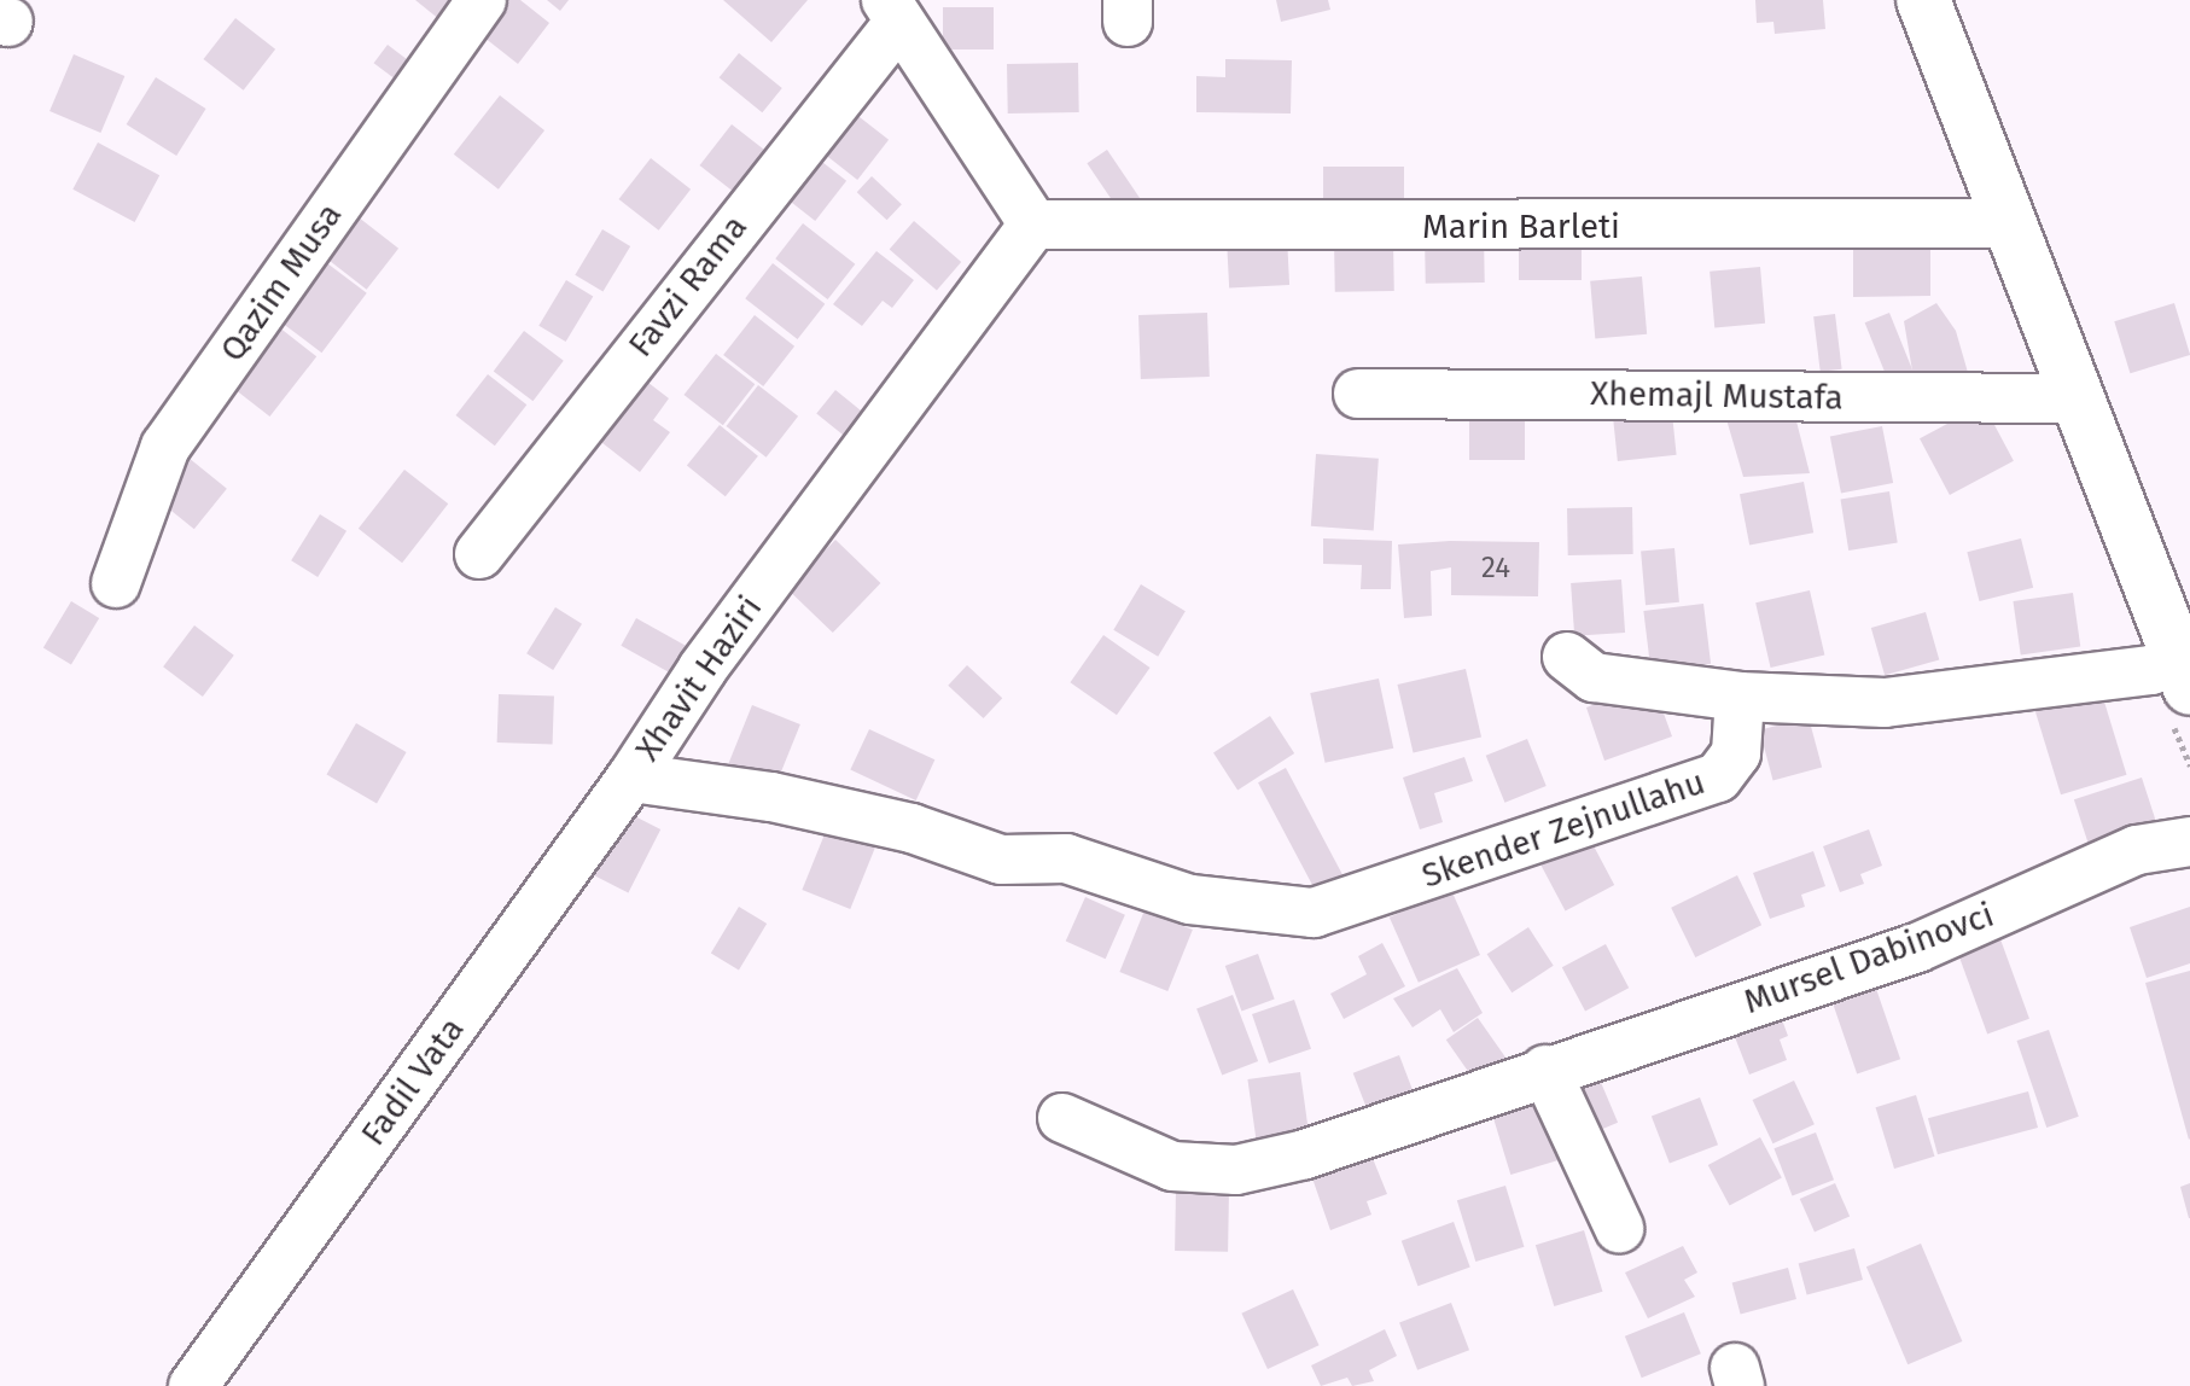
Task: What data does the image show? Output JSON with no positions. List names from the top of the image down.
{
  "streets": {
    "street": [
      "Marin Barleti",
      "Qazim Musa",
      "Favzi Rama",
      "Xhemajl Mustafa",
      "Xhavit Haziri",
      "Skender Zejnullahu",
      "Mursel Dabinovci",
      "Fadil Vata"
    ]
  },
  "crossings": [
    ["Marin Barleti", "Xhavit Haziri"],
    ["Xhavit Haziri", "Skender Zejnullahu"],
    ["Xhavit Haziri", "Fadil Vata"]
  ],
  "house_numbers": ["24"]
}
